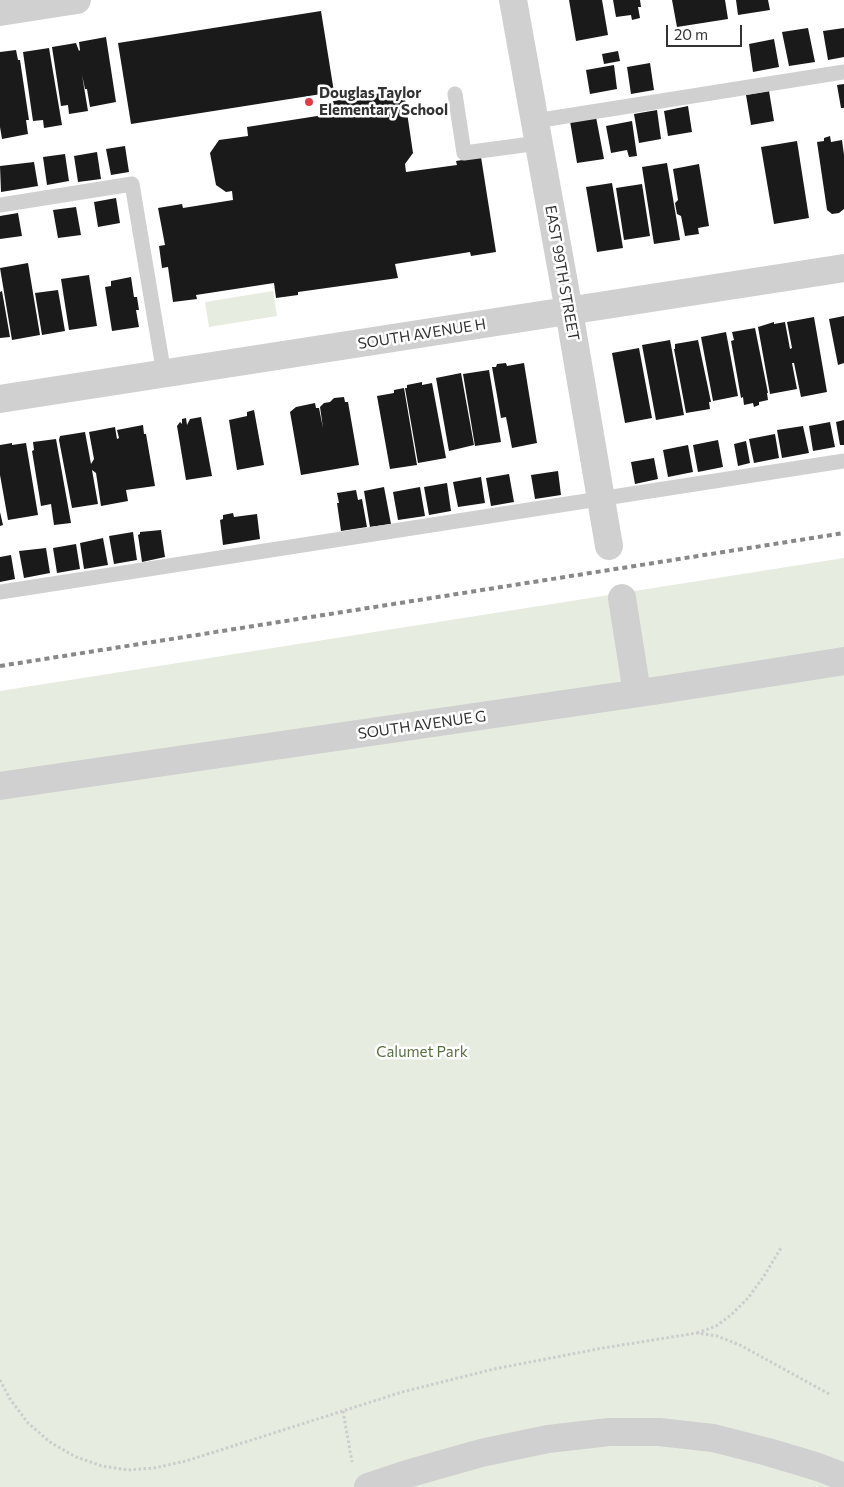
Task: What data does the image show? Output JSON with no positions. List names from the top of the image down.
{
  "streets": {
    "street": ["EAST 99TH STREET", "SOUTH AVENUE H", "SOUTH AVENUE G"]
  },
  "crossings": [
    ["EAST 99TH STREET", "SOUTH AVENUE H"]
  ],
  "parks": ["Calumet Park"],
  "places": ["Douglas Taylor Elementary School"],
  "scale_bar": "20 m"
}
